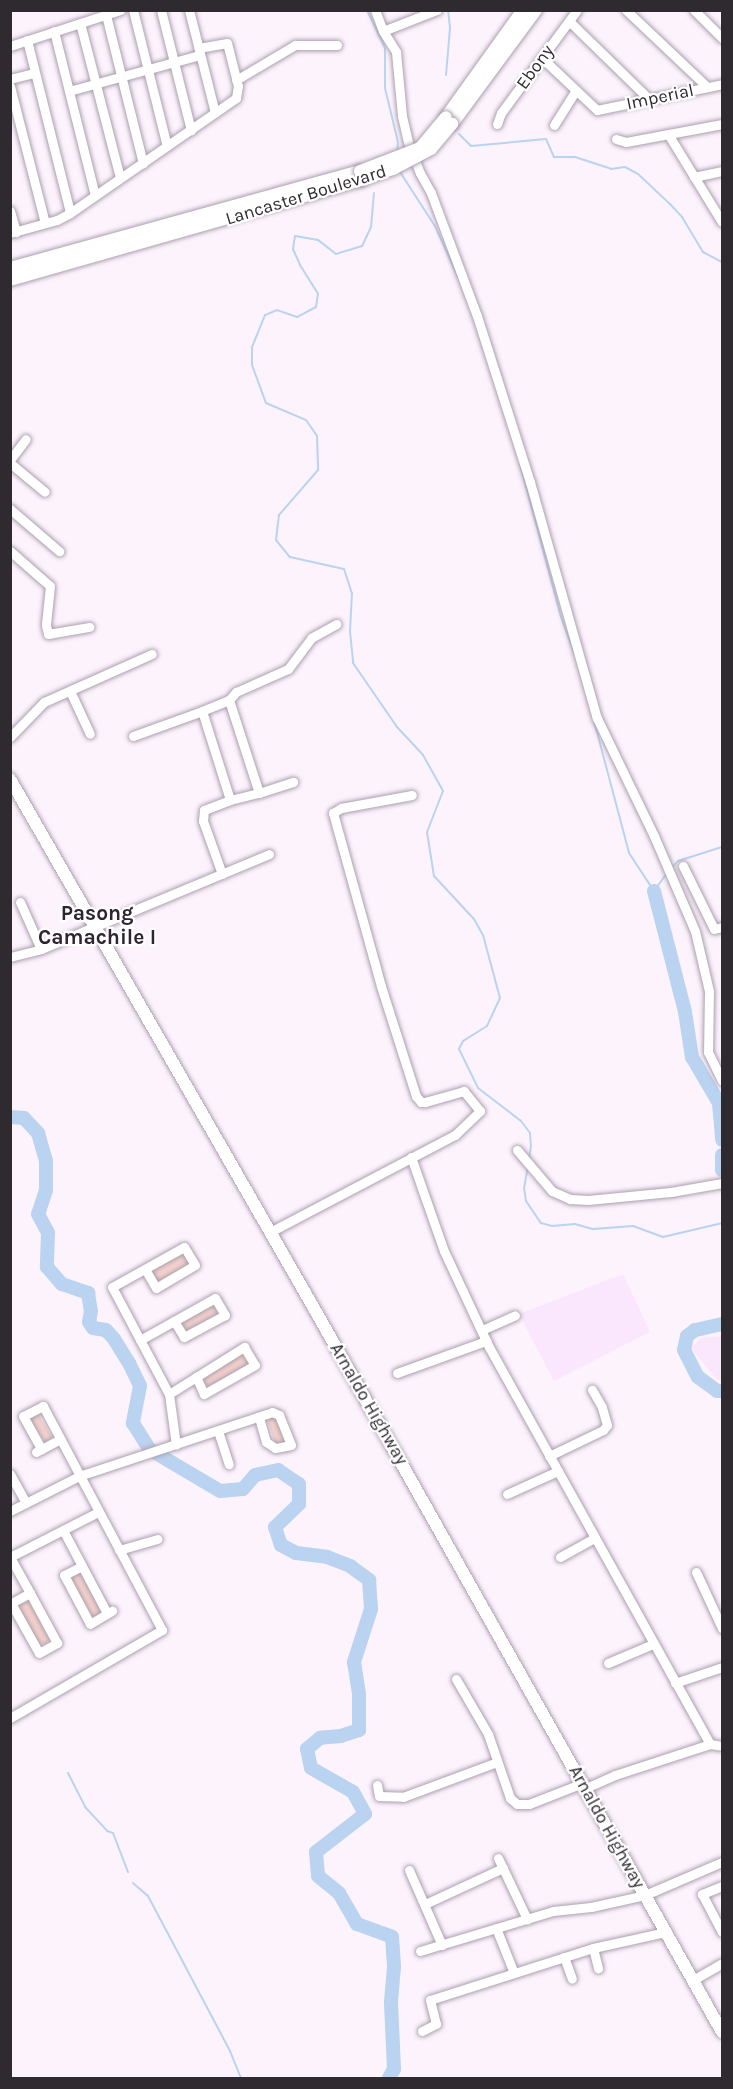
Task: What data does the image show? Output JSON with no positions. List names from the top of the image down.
{
  "streets": {
    "main road": ["Lancaster Boulevard", "Arnaldo Highway"],
    "street": ["Ebony", "Imperial"]
  },
  "districts": ["Pasong Camachile I"]
}
